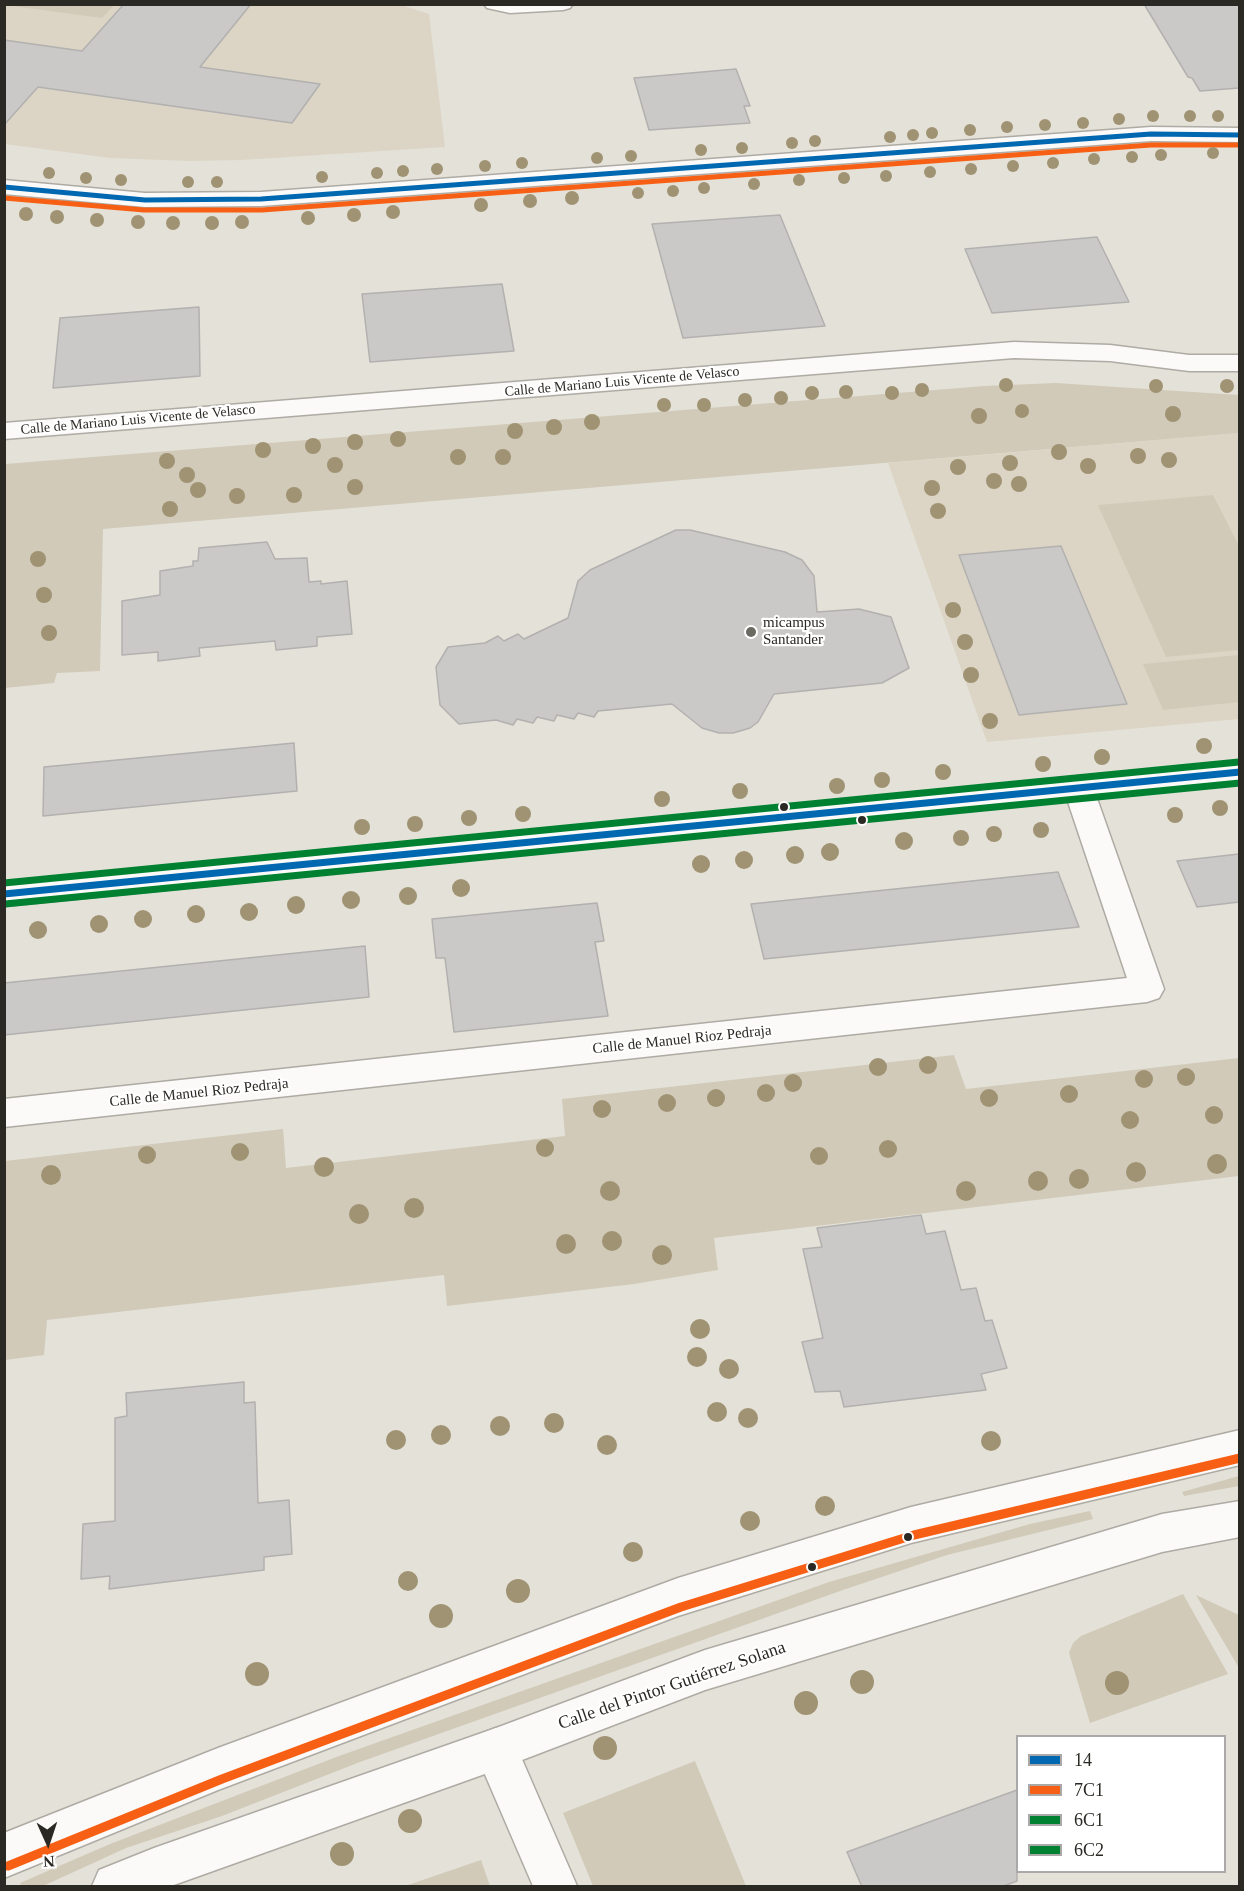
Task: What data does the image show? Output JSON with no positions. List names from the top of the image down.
{
  "streets": {
    "street": ["Calle de Mariano Luis Vicente de Velasco", "Calle de Manuel Rioz Pedraja", "Calle del Pintor Gutiérrez Solana"]
  },
  "places": ["micampus Santander"],
  "lines": [
    "transit line 14",
    "transit line 7C1",
    "transit line 6C2",
    "transit line 6C1"
  ],
  "legend": [
    "14",
    "7C1",
    "6C1",
    "6C2"
  ],
  "north": "bottom"
}
